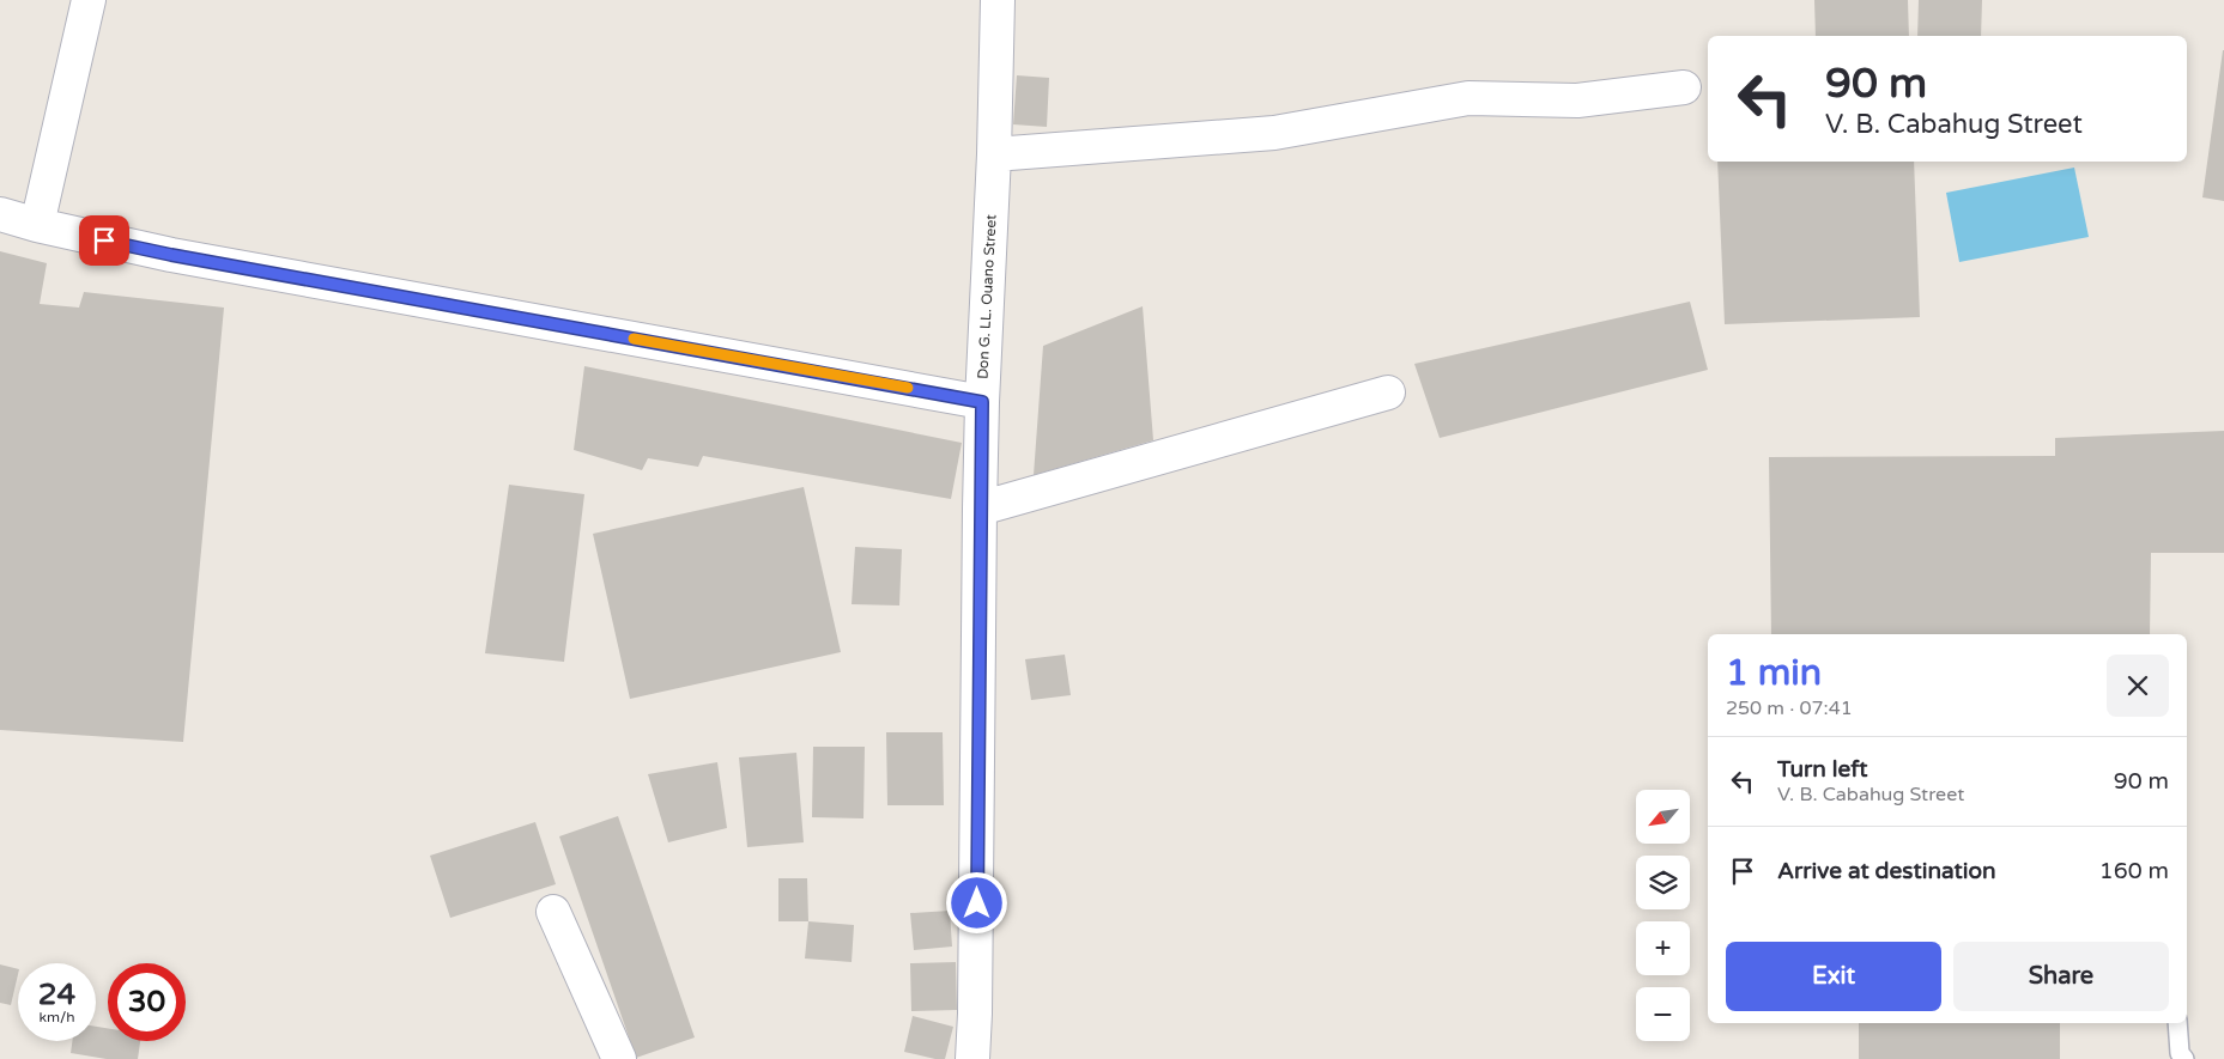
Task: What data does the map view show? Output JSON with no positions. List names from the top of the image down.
{
  "streets": {
    "street": ["Don G. LL. Ouano Street"]
  },
  "north": "bottom left",
  "page": {
    "turn": ["90 m", "V. B. Cabahug Street"],
    "heading": ["1 min", "250 m · 07:41"],
    "list": [
      {
        "name": "Turn left",
        "note": "V. B. Cabahug Street",
        "value": "90 m"
      },
      {
        "name": "Arrive at destination",
        "value": "160 m"
      }
    ],
    "map_buttons": ["+", "−"],
    "buttons": ["Exit", "Share"],
    "speed": "24 km/h",
    "limit": "30"
  }
}
